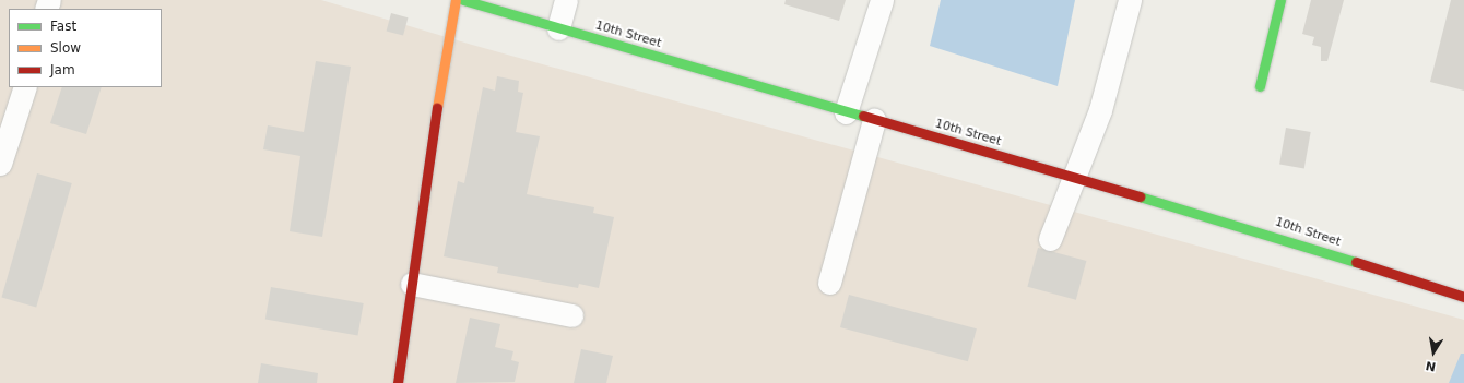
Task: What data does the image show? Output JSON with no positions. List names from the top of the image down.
{
  "streets": {
    "street": ["10th Street"]
  },
  "legend": ["Fast", "Slow", "Jam"],
  "north": "bottom"
}
